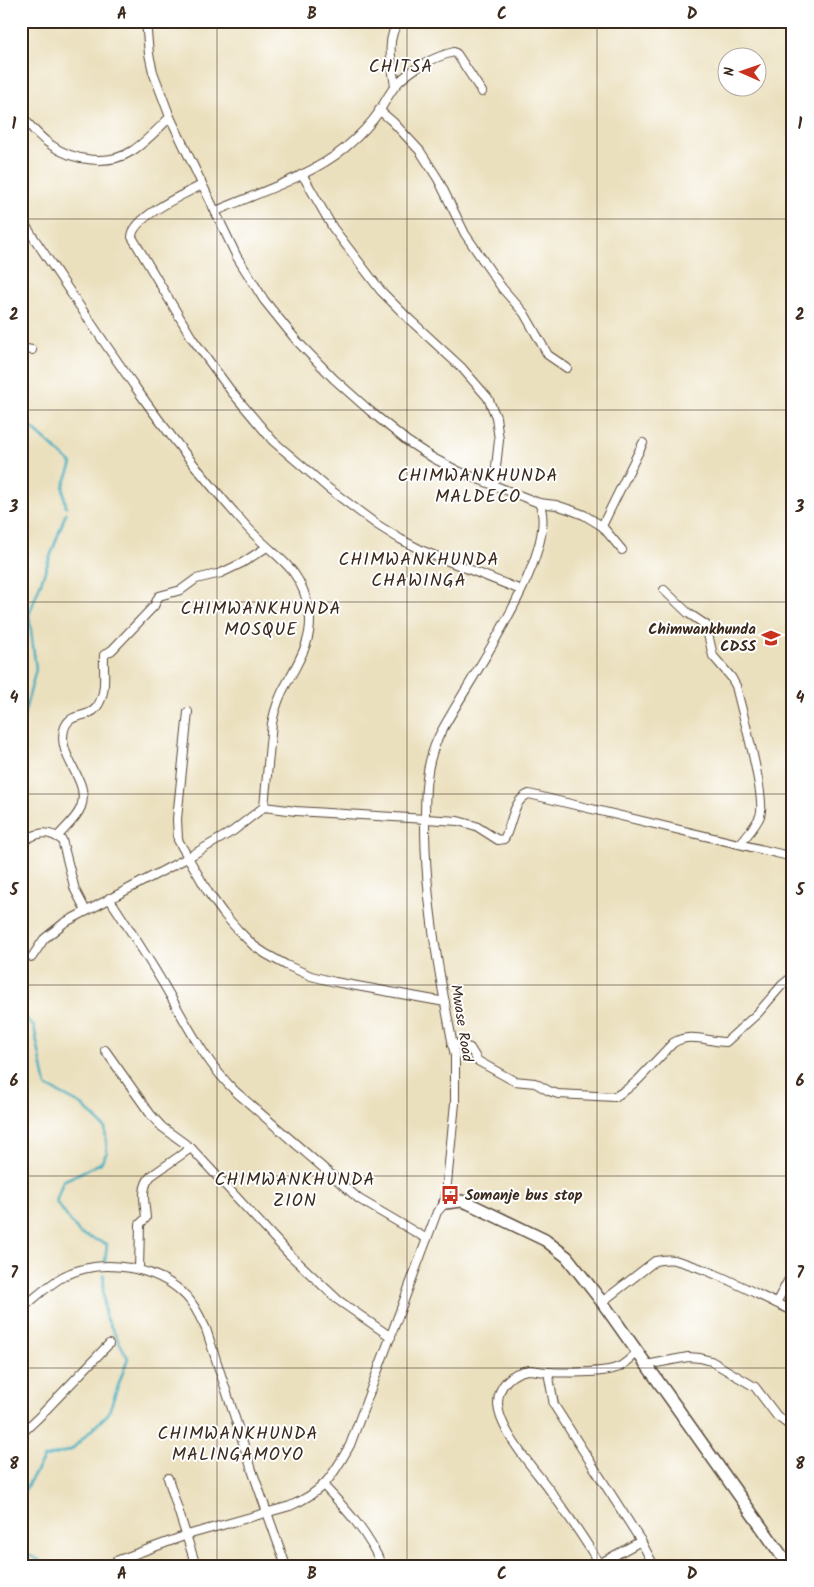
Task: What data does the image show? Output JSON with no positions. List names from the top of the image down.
{
  "streets": {
    "street": ["Mwase Road"]
  },
  "districts": [
    "CHITSA",
    "CHIMWANKHUNDA MALDECO",
    "CHIMWANKHUNDA CHAWINGA",
    "CHIMWANKHUNDA MOSQUE",
    "CHIMWANKHUNDA ZION",
    "CHIMWANKHUNDA MALINGAMOYO"
  ],
  "places": {
    "school or university": ["Chimwankhunda CDSS"],
    "bus stop": ["Somanje bus stop"]
  },
  "north": "left",
  "grid": {
    "columns": [
      "A",
      "B",
      "C",
      "D"
    ],
    "rows": [
      "1",
      "2",
      "3",
      "4",
      "5",
      "6",
      "7",
      "8"
    ]
  }
}
